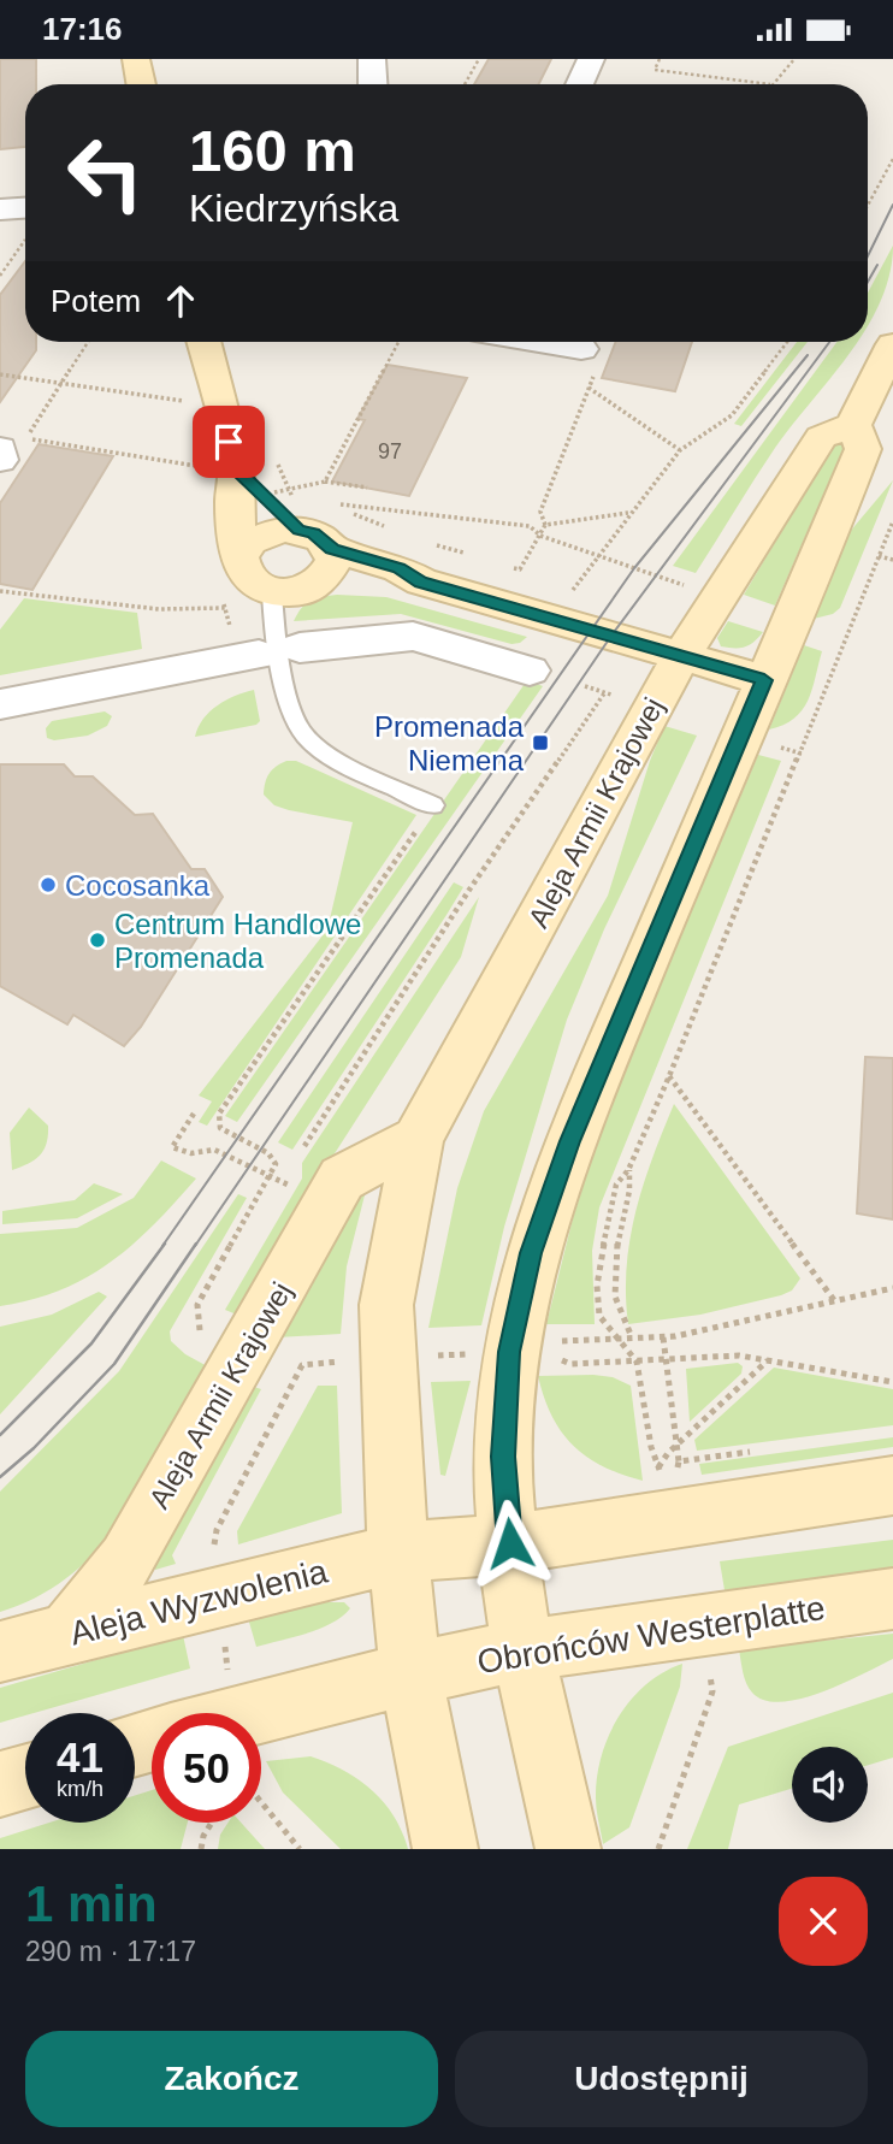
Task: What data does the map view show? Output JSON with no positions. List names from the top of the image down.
{
  "streets": {
    "main road": ["Aleja Armii Krajowej", "Aleja Wyzwolenia", "Obrońców Westerplatte"]
  },
  "crossings": [
    ["Aleja Armii Krajowej", "Aleja Wyzwolenia"],
    ["Aleja Armii Krajowej", "Obrońców Westerplatte"]
  ],
  "places": {
    "transit": ["Promenada Niemena"],
    "other": ["Cocosanka", "Centrum Handlowe Promenada"]
  },
  "house_numbers": ["97"],
  "page": {
    "status": "17:16",
    "turn": ["160 m", "Kiedrzyńska"],
    "then": "Potem",
    "speed": "41 km/h",
    "limit": "50",
    "heading": ["1 min", "290 m · 17:17"],
    "buttons": ["Zakończ", "Udostępnij"]
  }
}
